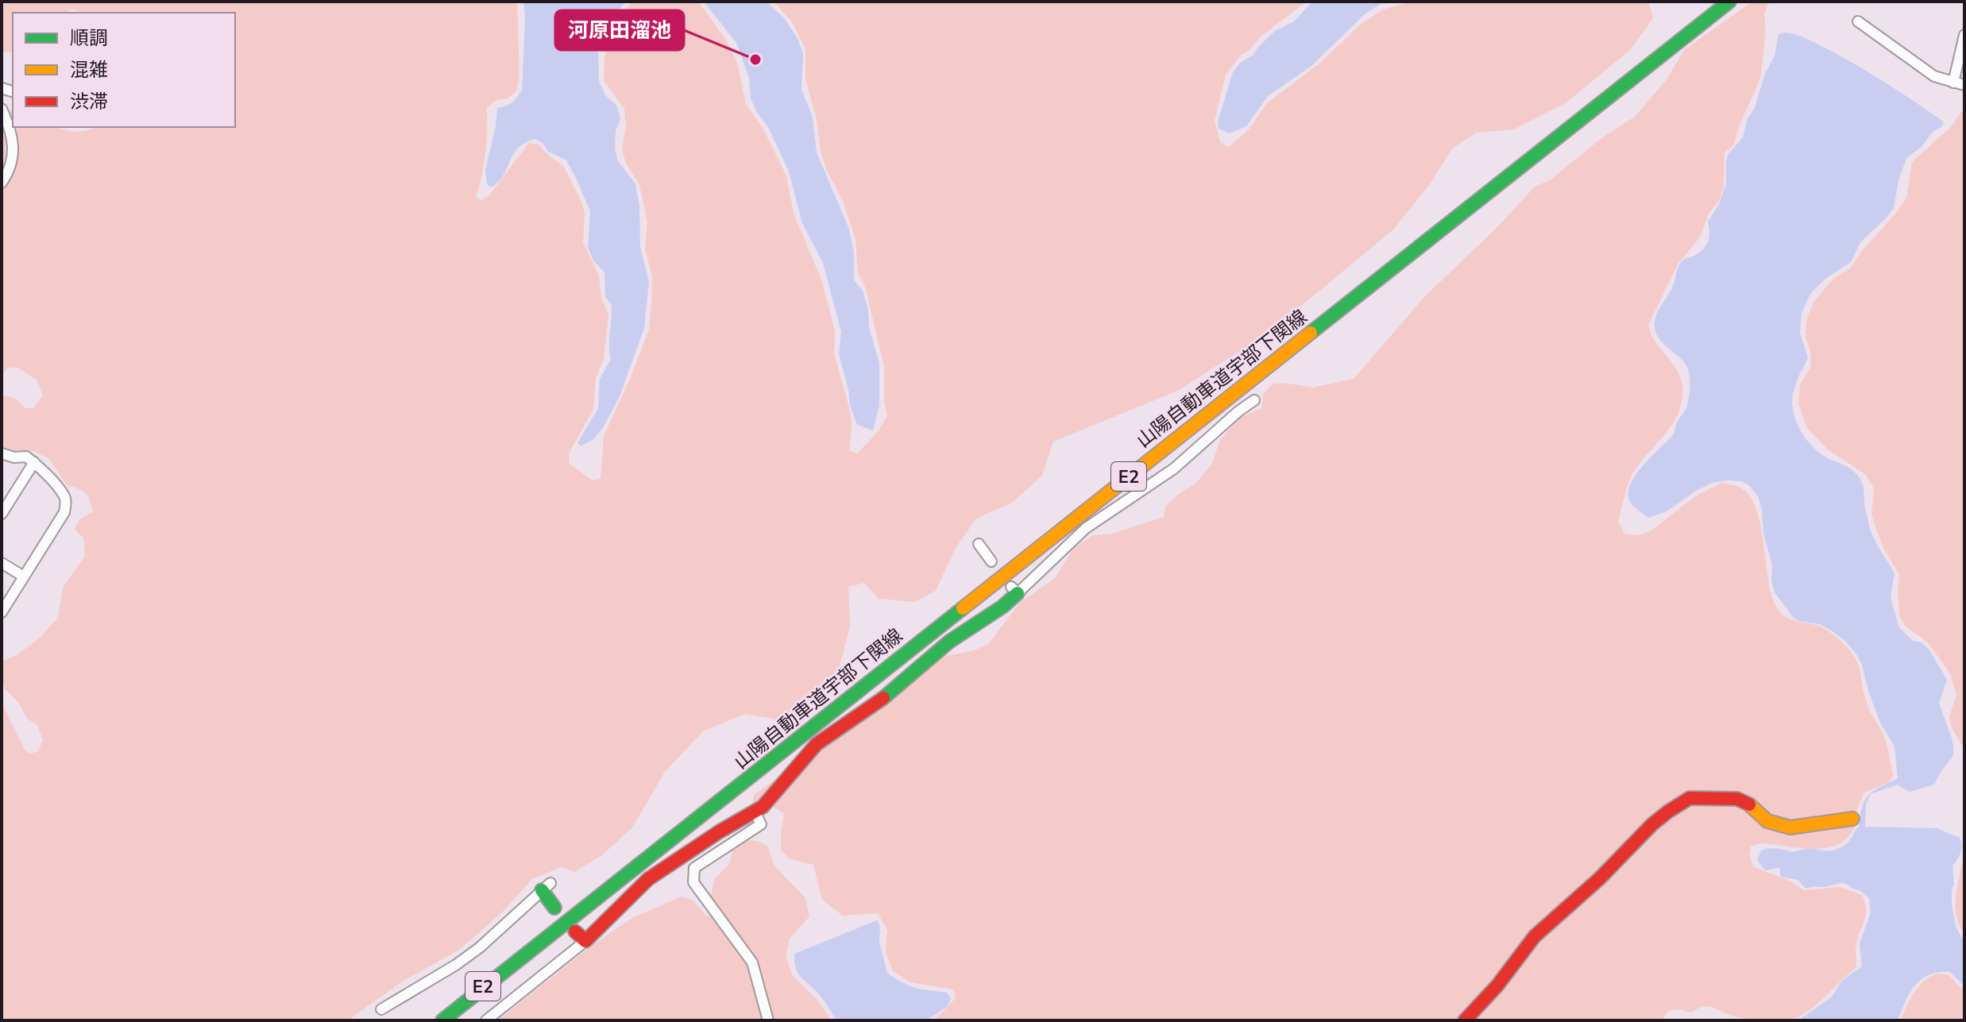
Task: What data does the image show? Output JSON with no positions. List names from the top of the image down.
{
  "streets": {
    "main road": ["山陽自動車道宇部下関線", "E2"]
  },
  "places": ["河原田溜池"],
  "legend": ["順調", "混雑", "渋滞"]
}
